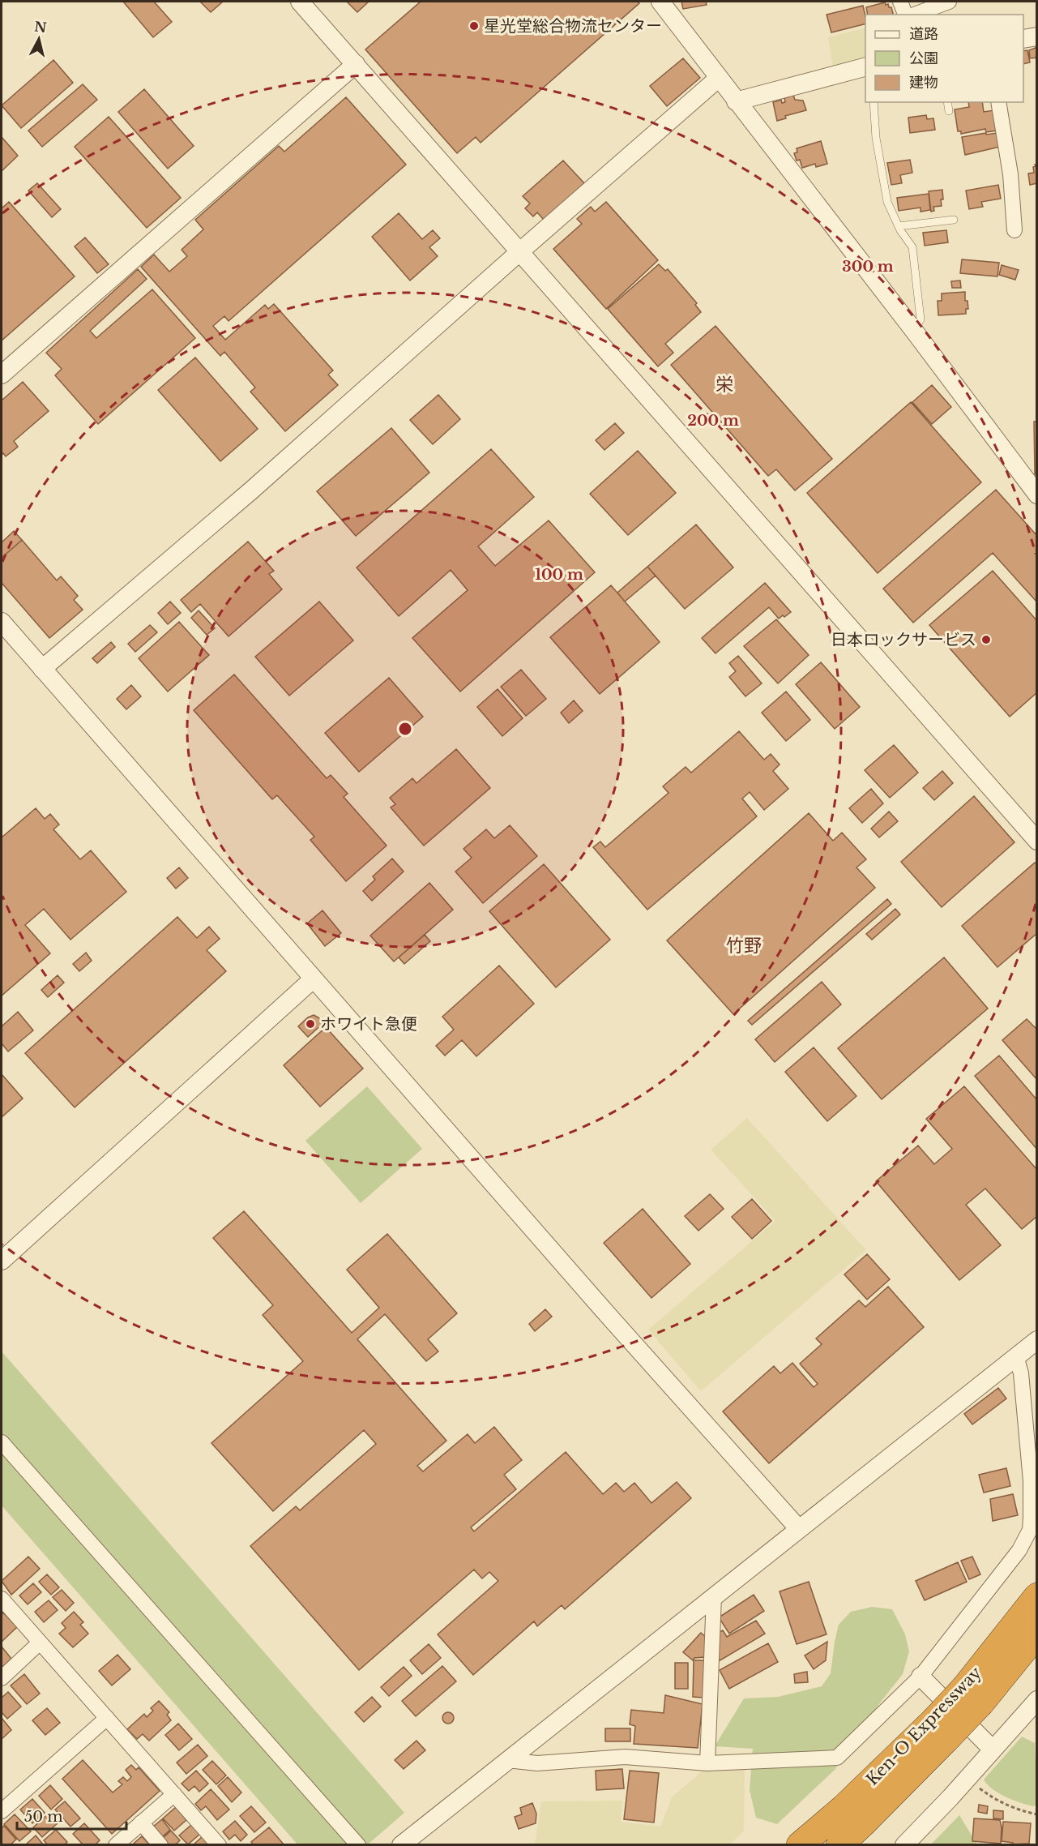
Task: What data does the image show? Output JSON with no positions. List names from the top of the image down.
{
  "streets": {
    "highway": ["Ken-O Expressway"]
  },
  "districts": ["栄", "竹野"],
  "places": ["星光堂総合物流センター", "日本ロックサービス", "ホワイト急便"],
  "legend": ["道路", "公園", "建物"],
  "scale_bar": "50 m",
  "north": "top",
  "rings": ["300 m", "200 m", "100 m"]
}
